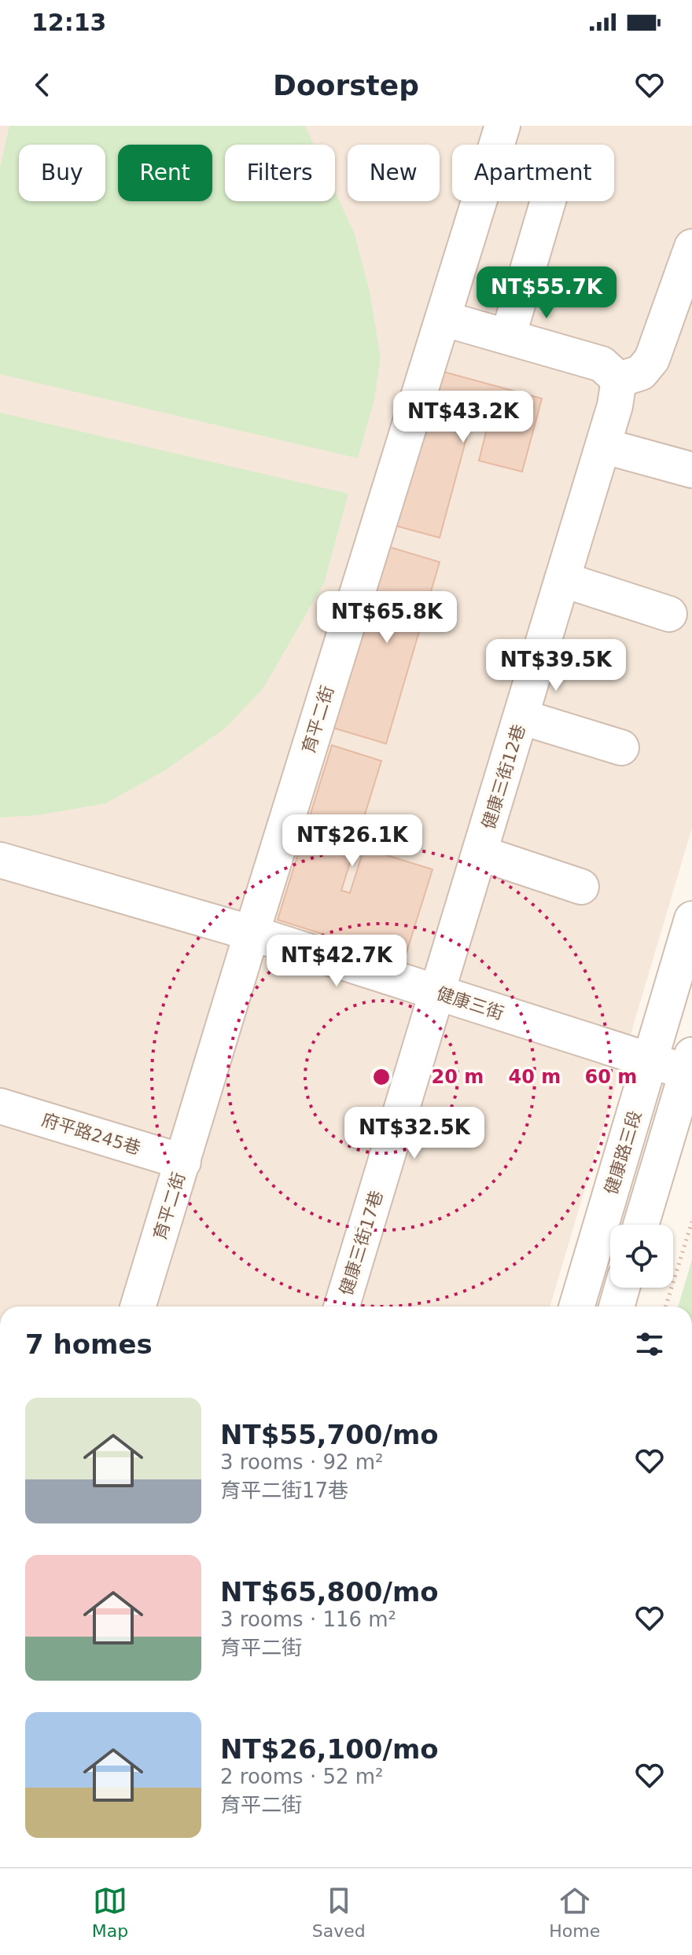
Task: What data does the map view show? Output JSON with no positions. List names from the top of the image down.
{
  "streets": {
    "street": [
      "育平二街",
      "健康三街12巷",
      "健康三街",
      "府平路245巷",
      "健康路三段",
      "健康三街17巷"
    ]
  },
  "crossings": [
    ["育平二街", "健康三街"],
    ["育平二街", "府平路245巷"],
    ["健康三街12巷", "健康三街"],
    ["健康三街12巷", "健康三街17巷"],
    ["健康三街", "健康路三段"],
    ["健康三街", "健康三街17巷"]
  ],
  "page": {
    "status": "12:13",
    "header": "Doorstep",
    "chip": [
      "Buy",
      "Rent",
      "Filters",
      "New",
      "Apartment"
    ],
    "price": [
      "NT$55.7K",
      "NT$43.2K",
      "NT$65.8K",
      "NT$39.5K",
      "NT$26.1K",
      "NT$42.7K",
      "NT$32.5K"
    ],
    "heading": "7 homes",
    "list": [
      {
        "name": "NT$55,700/mo",
        "note": "3 rooms · 92 m² · 育平二街17巷"
      },
      {
        "name": "NT$65,800/mo",
        "note": "3 rooms · 116 m² · 育平二街"
      },
      {
        "name": "NT$26,100/mo",
        "note": "2 rooms · 52 m² · 育平二街"
      }
    ],
    "tabs": ["Map", "Saved", "Home"]
  },
  "rings": ["20 m", "40 m", "60 m"]
}
